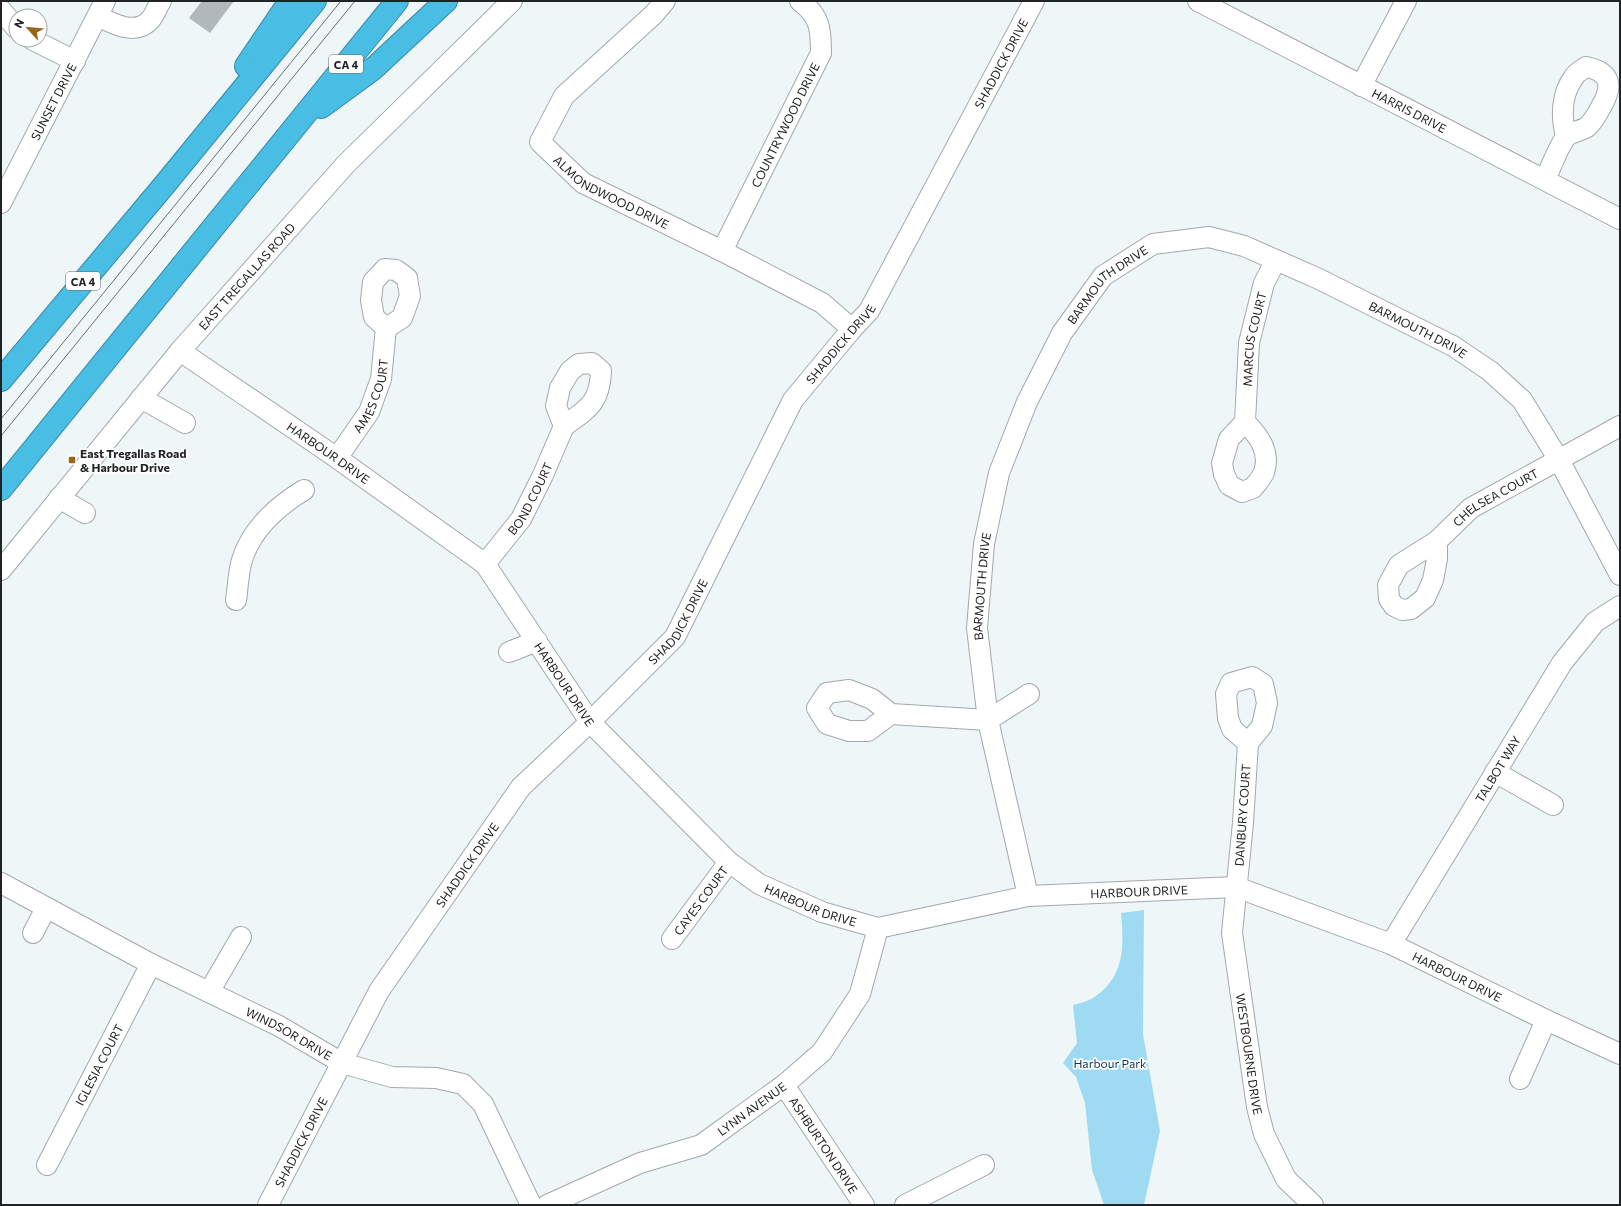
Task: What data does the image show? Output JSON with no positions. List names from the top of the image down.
{
  "streets": {
    "highway": ["CA 4"],
    "street": [
      "SHADDICK DRIVE",
      "SUNSET DRIVE",
      "HARRIS DRIVE",
      "COUNTRYWOOD DRIVE",
      "ALMONDWOOD DRIVE",
      "EAST TREGALLAS ROAD",
      "BARMOUTH DRIVE",
      "MARCUS COURT",
      "AMES COURT",
      "HARBOUR DRIVE",
      "BOND COURT",
      "CHELSEA COURT",
      "TALBOT WAY",
      "DANBURY COURT",
      "CAYES COURT",
      "WINDSOR DRIVE",
      "WESTBOURNE DRIVE",
      "IGLESIA COURT",
      "LYNN AVENUE",
      "ASHBURTON DRIVE"
    ]
  },
  "crossings": [
    ["SHADDICK DRIVE", "ALMONDWOOD DRIVE"],
    ["SHADDICK DRIVE", "HARBOUR DRIVE"],
    ["SHADDICK DRIVE", "WINDSOR DRIVE"],
    ["COUNTRYWOOD DRIVE", "ALMONDWOOD DRIVE"],
    ["EAST TREGALLAS ROAD", "HARBOUR DRIVE"],
    ["BARMOUTH DRIVE", "MARCUS COURT"],
    ["BARMOUTH DRIVE", "HARBOUR DRIVE"],
    ["BARMOUTH DRIVE", "CHELSEA COURT"],
    ["AMES COURT", "HARBOUR DRIVE"],
    ["HARBOUR DRIVE", "BOND COURT"],
    ["HARBOUR DRIVE", "TALBOT WAY"],
    ["HARBOUR DRIVE", "DANBURY COURT"],
    ["HARBOUR DRIVE", "CAYES COURT"],
    ["HARBOUR DRIVE", "WESTBOURNE DRIVE"],
    ["HARBOUR DRIVE", "LYNN AVENUE"],
    ["DANBURY COURT", "WESTBOURNE DRIVE"],
    ["WINDSOR DRIVE", "IGLESIA COURT"],
    ["LYNN AVENUE", "ASHBURTON DRIVE"]
  ],
  "parks": ["Harbour Park"],
  "places": {
    "transit": ["East Tregallas Road & Harbour Drive"]
  },
  "north": "top left"
}
